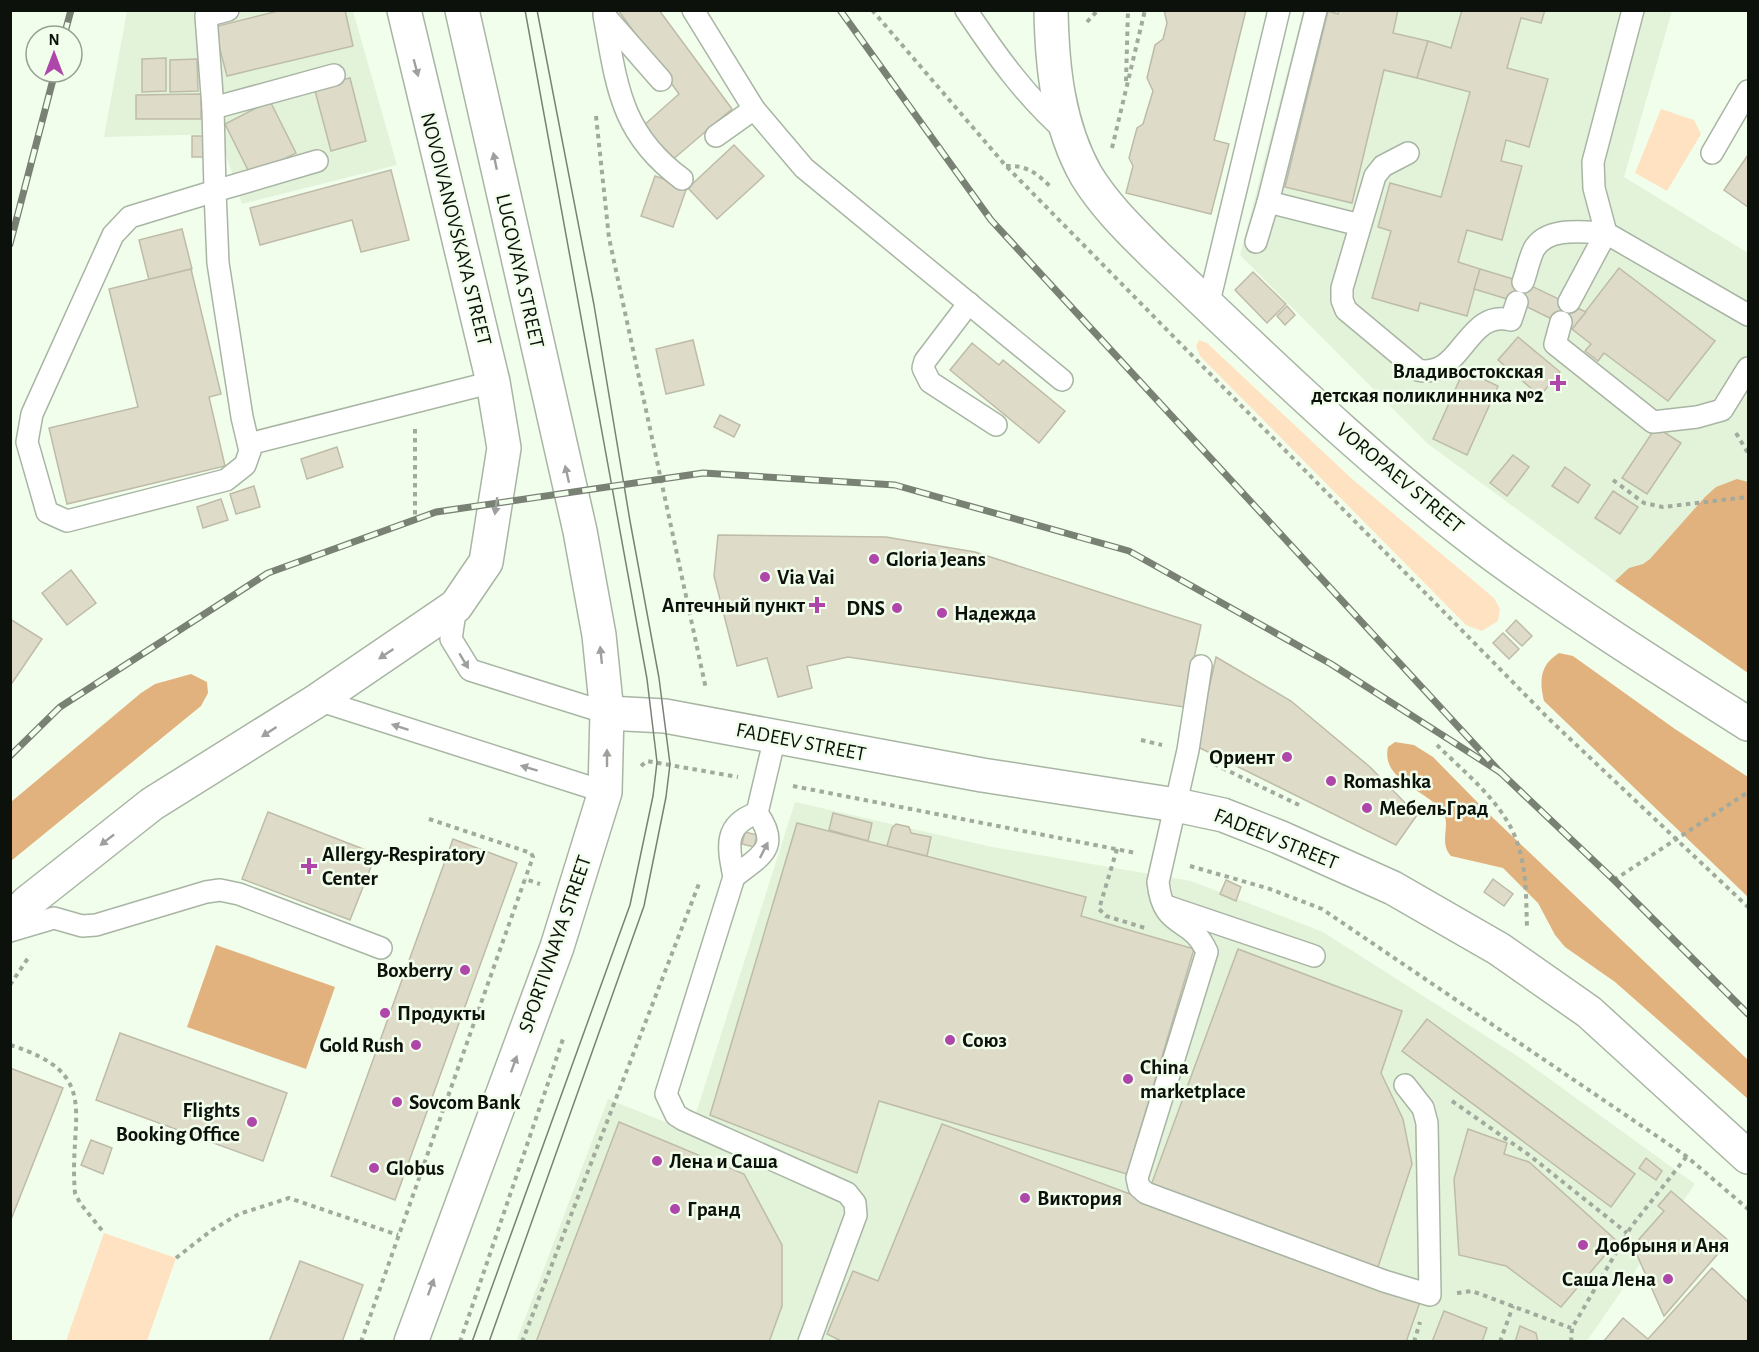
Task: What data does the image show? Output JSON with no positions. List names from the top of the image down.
{
  "streets": {
    "main road": [
      "NOVOIVANOVSKAYA STREET",
      "LUGOVAYA STREET",
      "VOROPAEV STREET",
      "FADEEV STREET",
      "SPORTIVNAYA STREET"
    ]
  },
  "crossings": [
    ["LUGOVAYA STREET", "SPORTIVNAYA STREET"],
    ["FADEEV STREET", "SPORTIVNAYA STREET"]
  ],
  "one_way": ["NOVOIVANOVSKAYA STREET", "LUGOVAYA STREET", "SPORTIVNAYA STREET"],
  "places": {
    "health": ["Владивостокская детская поликлинника №2", "Аптечный пункт", "Allergy-Respiratory Center"],
    "other": [
      "Gloria Jeans",
      "Via Vai",
      "DNS",
      "Надежда",
      "Ориент",
      "Romashka",
      "МебельГрад",
      "Boxberry",
      "Продукты",
      "Союз",
      "Gold Rush",
      "China marketplace",
      "Sovcom Bank",
      "Flights Booking Office",
      "Лена и Саша",
      "Globus",
      "Виктория",
      "Гранд",
      "Добрыня и Аня",
      "Саша Лена"
    ]
  },
  "north": "top"
}
